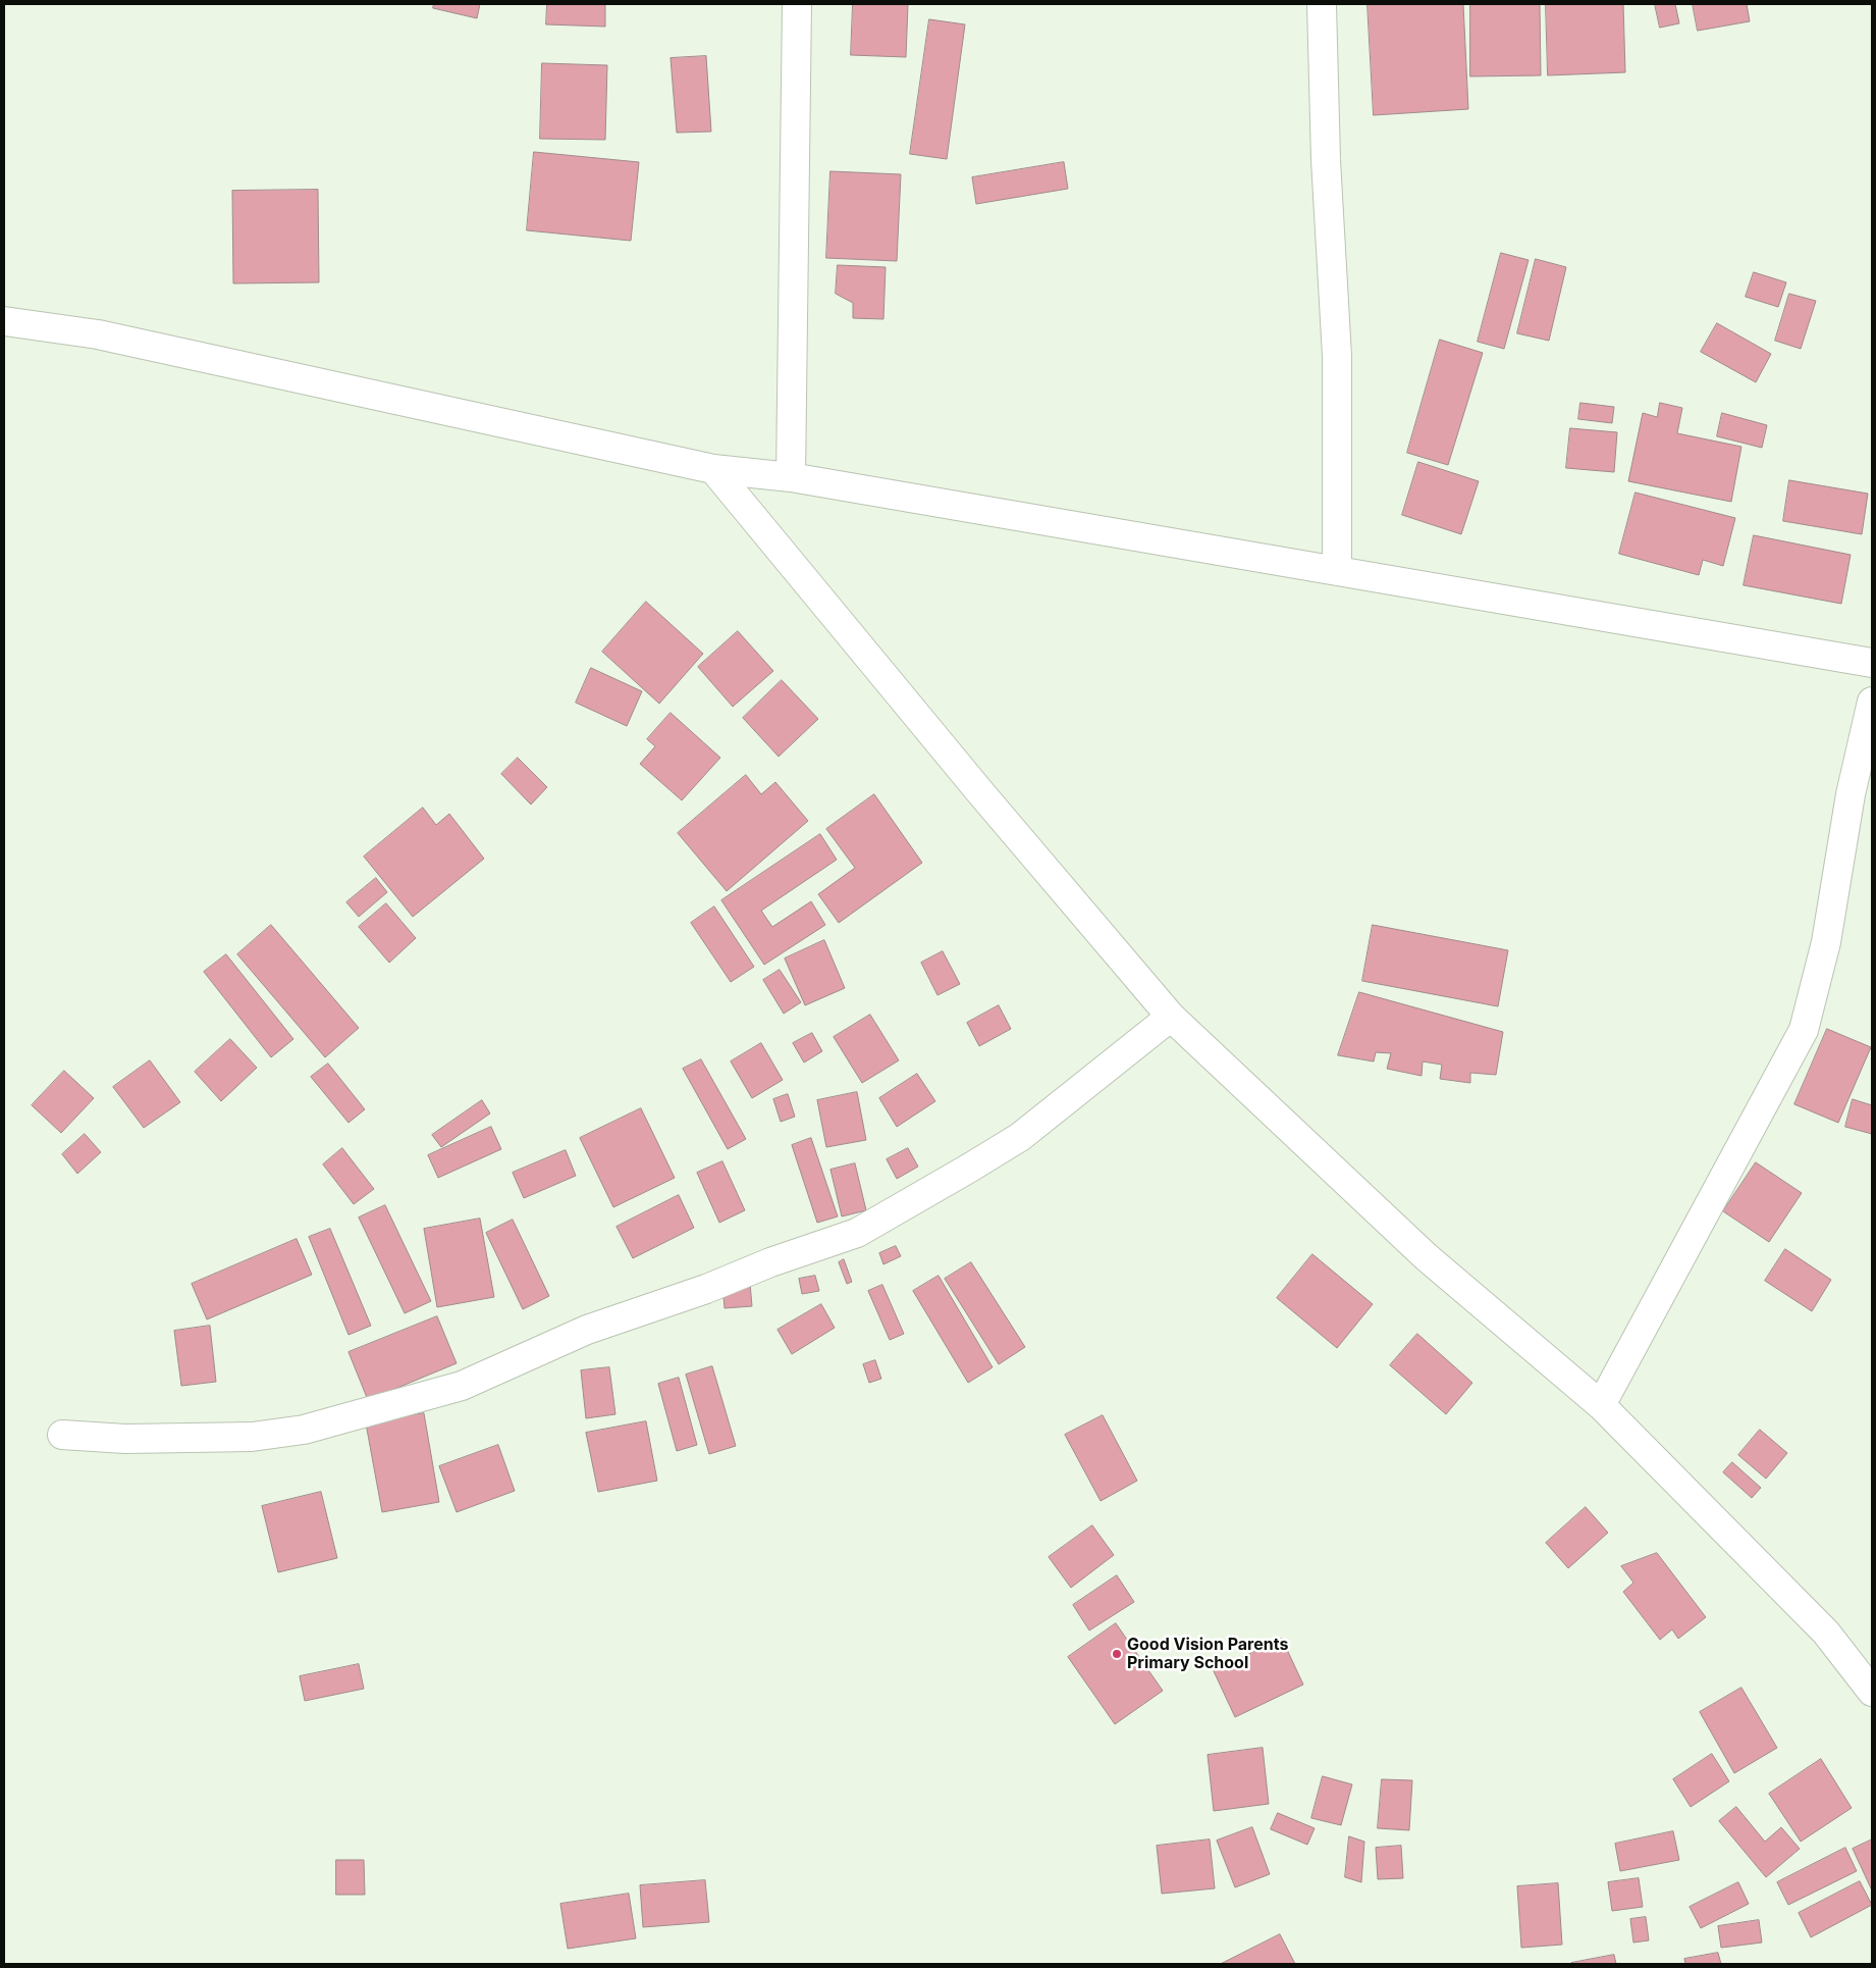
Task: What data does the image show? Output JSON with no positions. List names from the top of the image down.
{
  "places": ["Good Vision Parents Primary School"]
}
